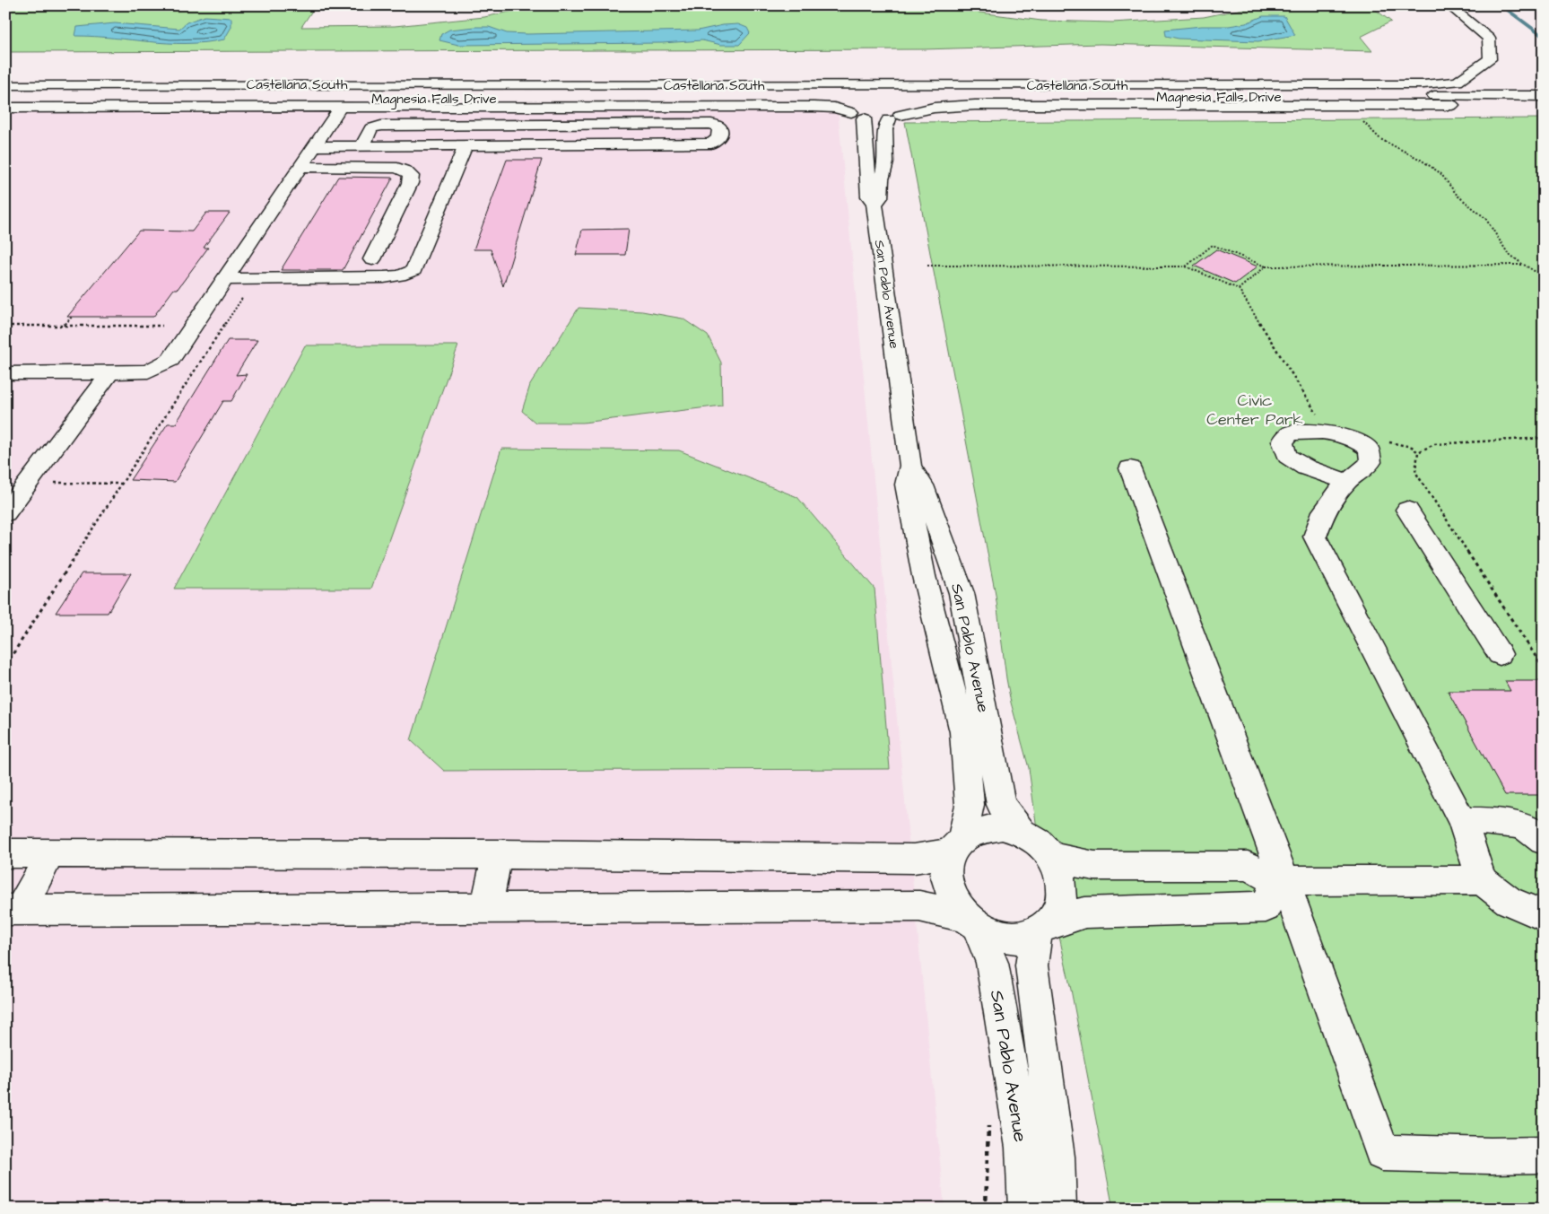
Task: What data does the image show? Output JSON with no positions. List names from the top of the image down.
{
  "streets": {
    "street": ["Castellana South", "Magnesia Falls Drive", "San Pablo Avenue"]
  },
  "crossings": [
    ["Magnesia Falls Drive", "San Pablo Avenue"]
  ],
  "parks": ["Civic Center Park"]
}
